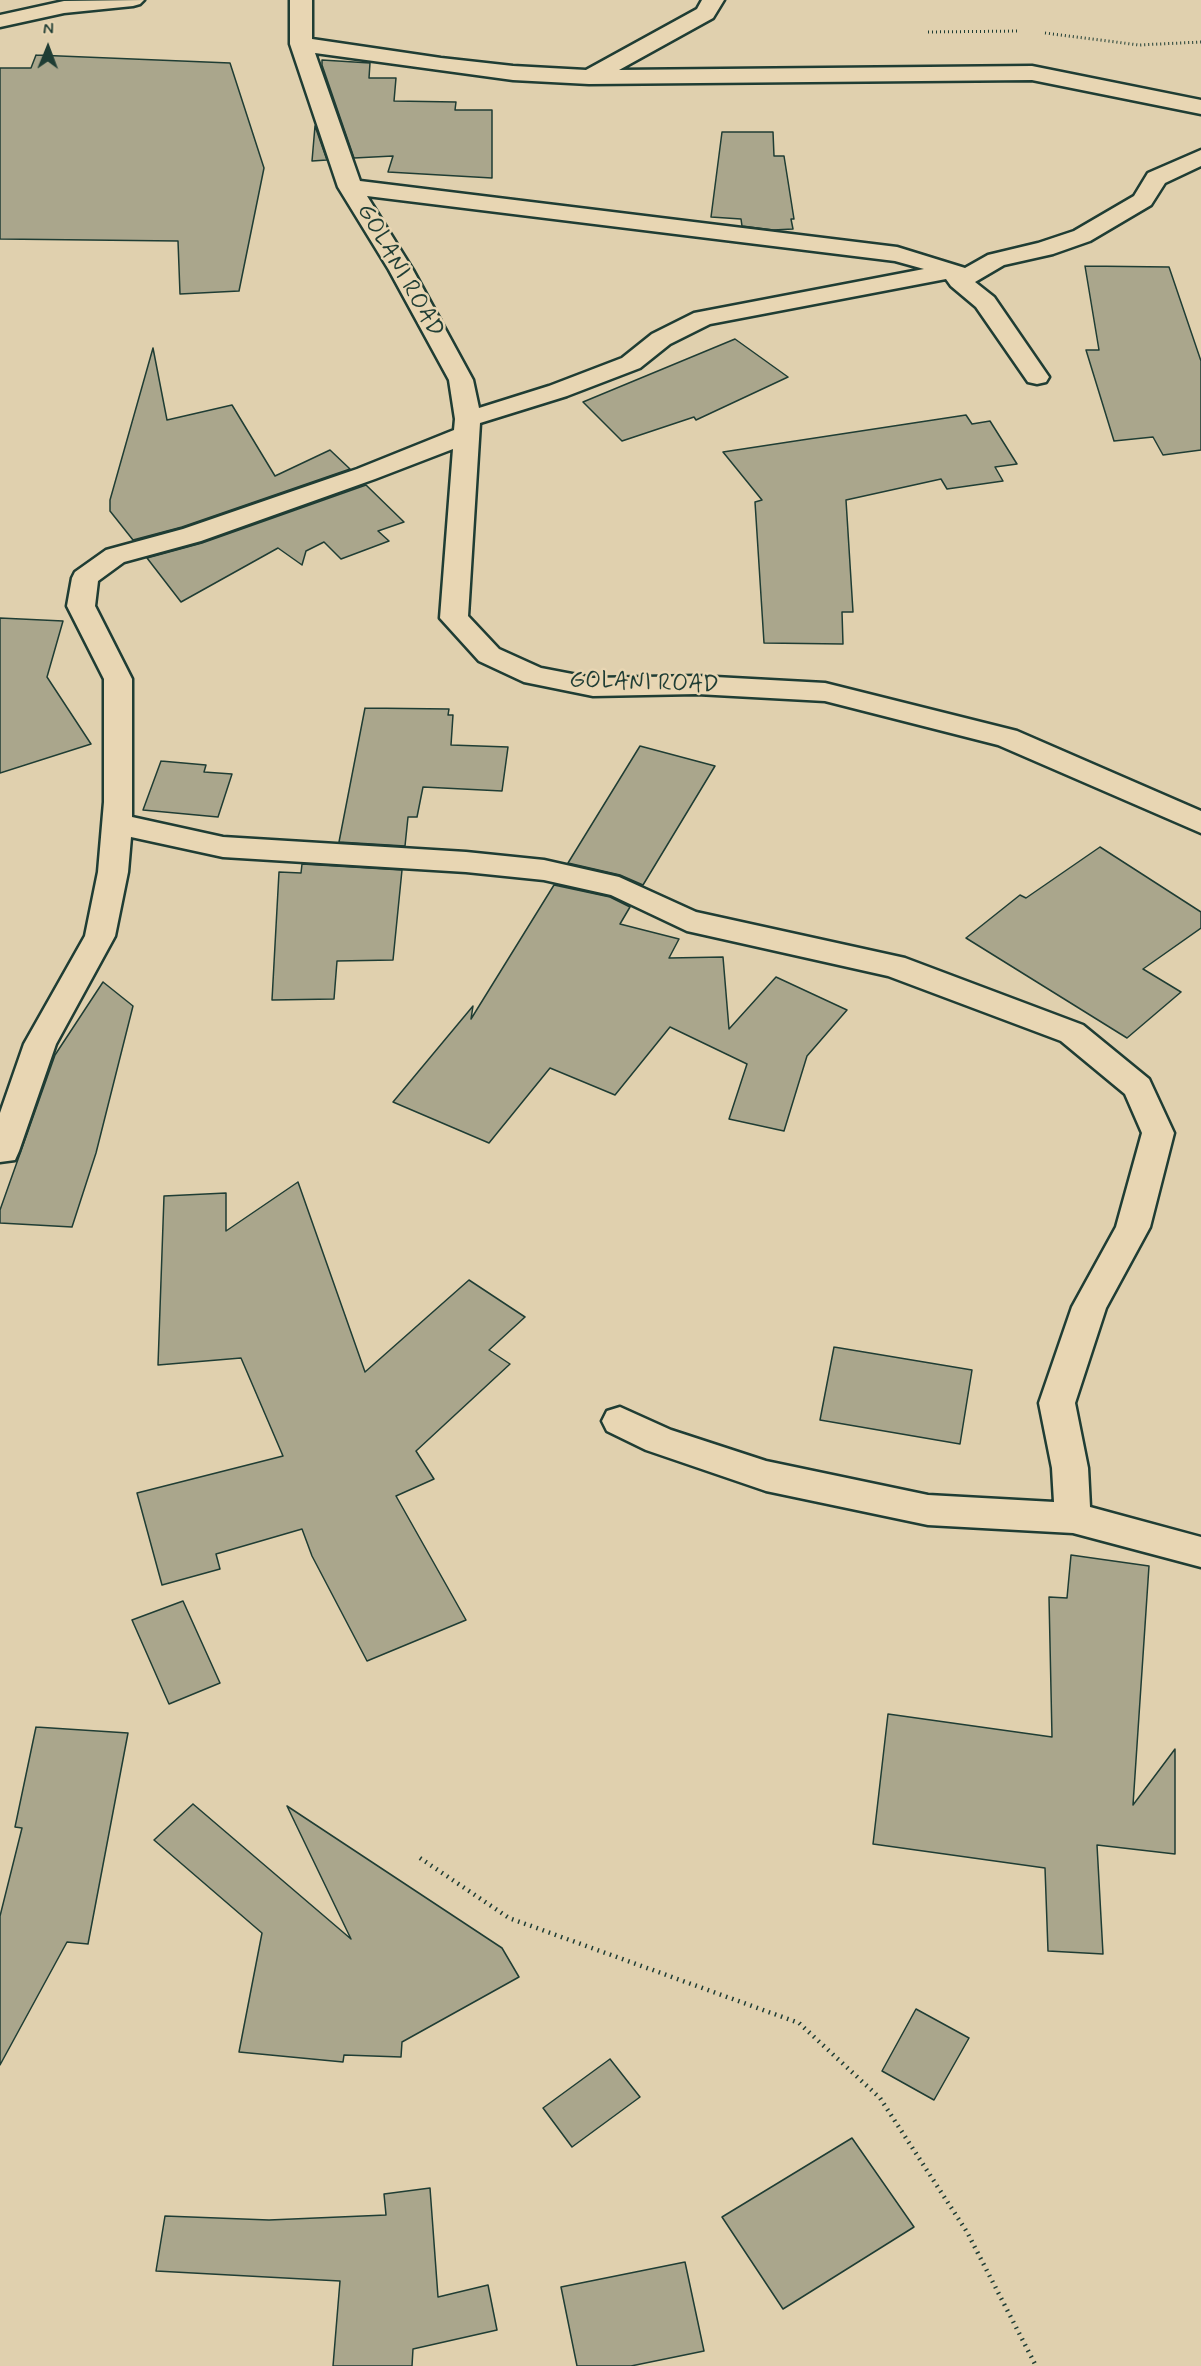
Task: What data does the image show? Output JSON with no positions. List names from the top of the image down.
{
  "streets": {
    "street": ["GOLANI ROAD"]
  },
  "north": "top"
}
